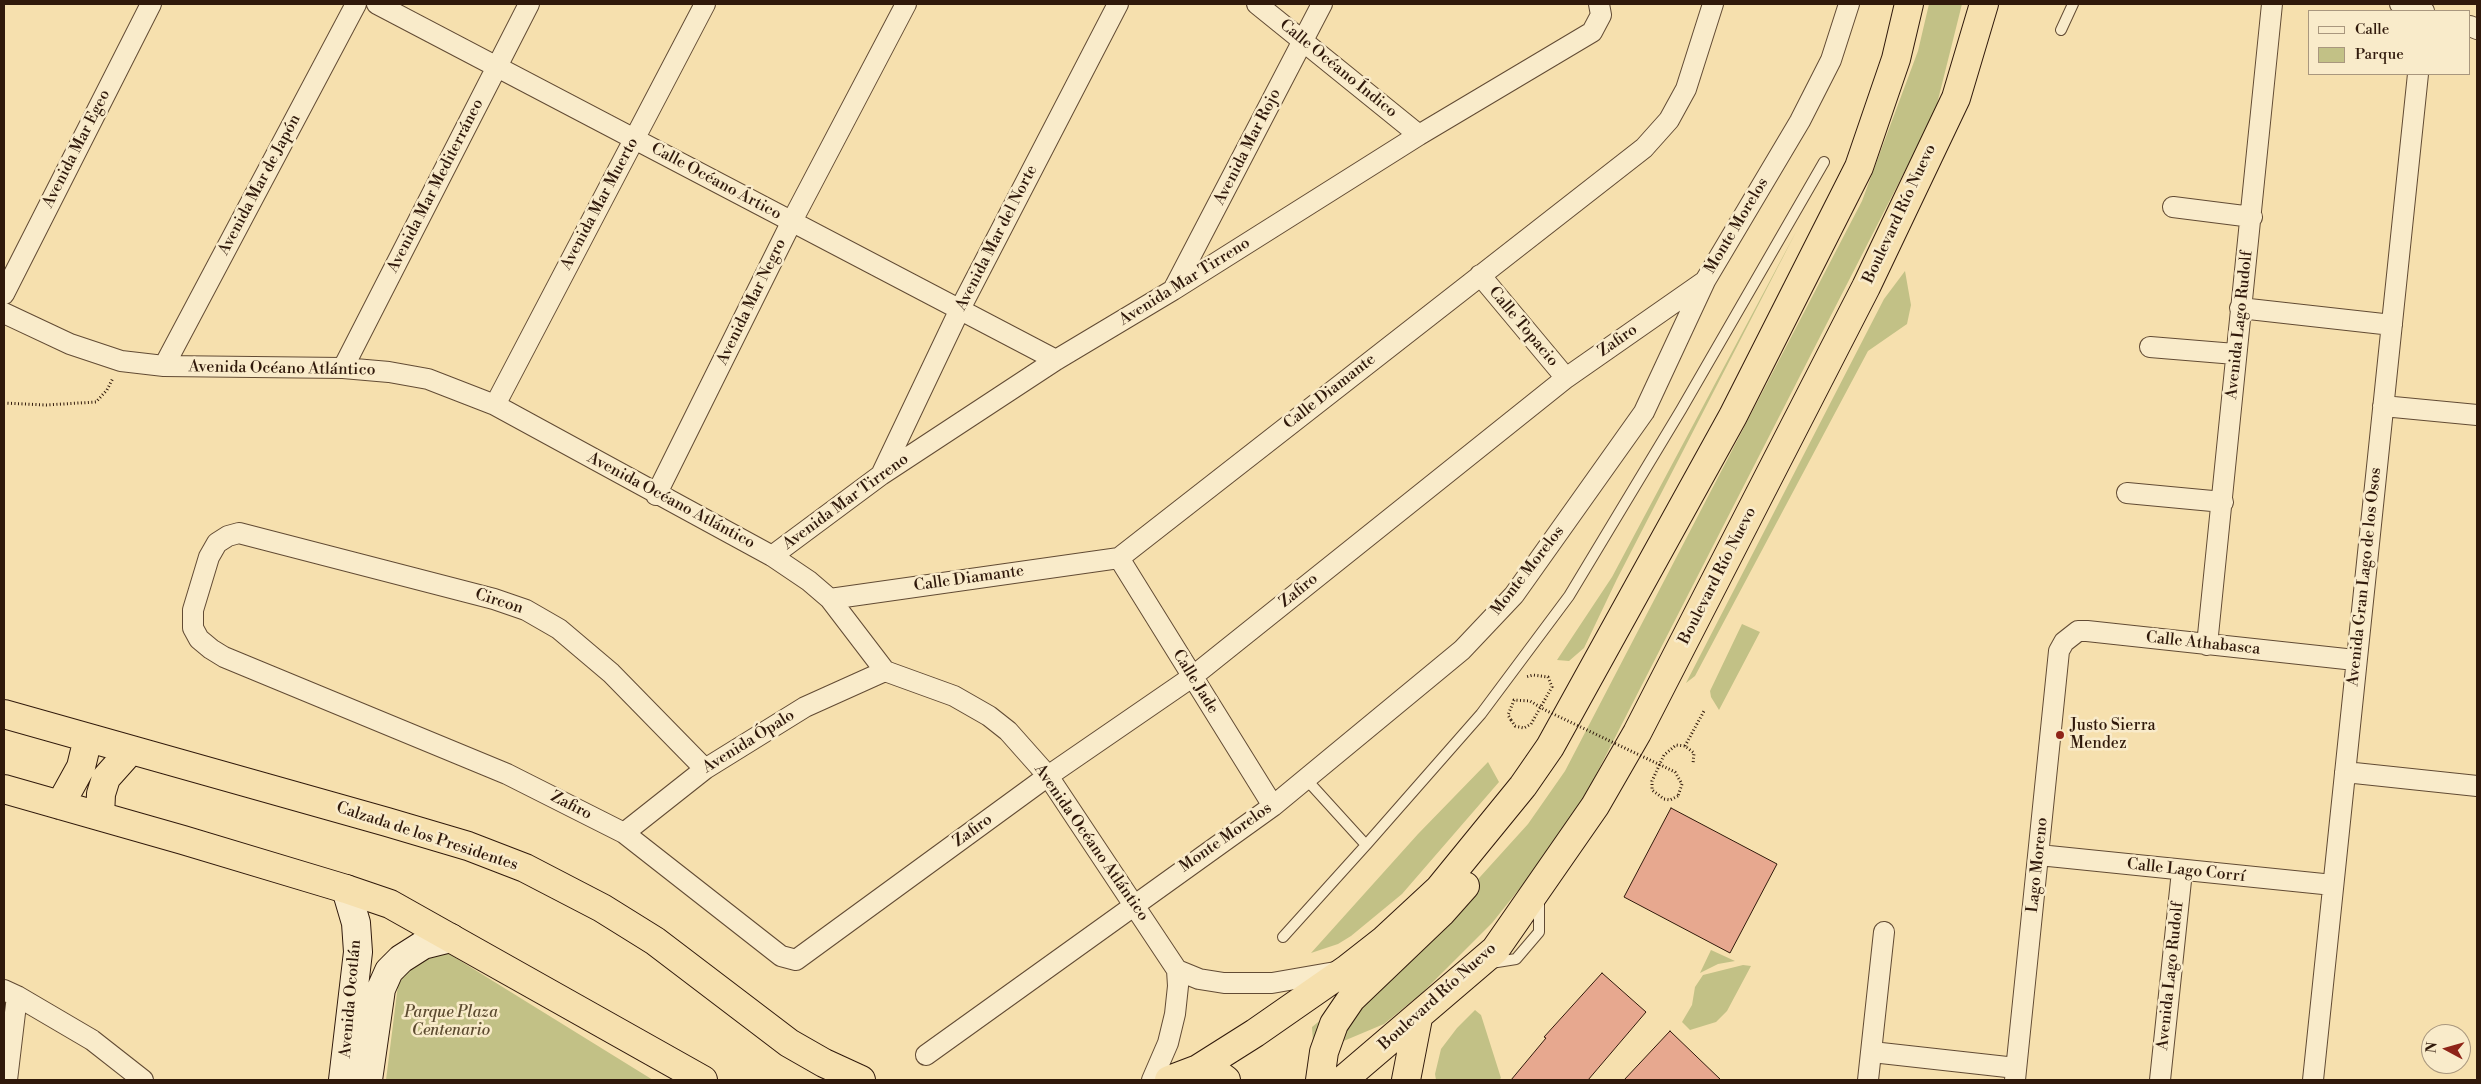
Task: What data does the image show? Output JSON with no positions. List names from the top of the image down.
{
  "streets": {
    "highway": ["Boulevard Río Nuevo", "Calzada de los Presidentes"],
    "main road": ["Avenida Ocotlán"],
    "street": [
      "Calle Océano Índico",
      "Avenida Mar Rojo",
      "Avenida Mar Egeo",
      "Calle Océano Ártico",
      "Avenida Mar de Japón",
      "Avenida Mar Mediterráneo",
      "Avenida Mar Muerto",
      "Monte Morelos",
      "Avenida Mar del Norte",
      "Avenida Mar Tirreno",
      "Avenida Mar Negro",
      "Avenida Lago Rudolf",
      "Calle Topacio",
      "Zafiro",
      "Avenida Océano Atlántico",
      "Calle Diamante",
      "Avenida Gran Lago de los Osos",
      "Circon",
      "Calle Athabasca",
      "Calle Jade",
      "Avenida Ópalo",
      "Lago Moreno",
      "Calle Lago Corrí"
    ]
  },
  "crossings": [
    ["Calle Océano Índico", "Avenida Mar Rojo"],
    ["Calle Océano Índico", "Avenida Mar Tirreno"],
    ["Avenida Mar Rojo", "Avenida Mar Tirreno"],
    ["Calle Océano Ártico", "Avenida Mar Mediterráneo"],
    ["Calle Océano Ártico", "Avenida Mar Muerto"],
    ["Calle Océano Ártico", "Avenida Mar del Norte"],
    ["Calle Océano Ártico", "Avenida Mar Tirreno"],
    ["Calle Océano Ártico", "Avenida Mar Negro"],
    ["Avenida Mar de Japón", "Avenida Océano Atlántico"],
    ["Avenida Mar Mediterráneo", "Avenida Océano Atlántico"],
    ["Avenida Mar Muerto", "Avenida Océano Atlántico"],
    ["Monte Morelos", "Zafiro"],
    ["Monte Morelos", "Avenida Océano Atlántico"],
    ["Monte Morelos", "Calle Jade"],
    ["Avenida Mar del Norte", "Avenida Mar Tirreno"],
    ["Avenida Mar Tirreno", "Avenida Océano Atlántico"],
    ["Avenida Mar Negro", "Avenida Océano Atlántico"],
    ["Avenida Lago Rudolf", "Calle Athabasca"],
    ["Avenida Lago Rudolf", "Calle Lago Corrí"],
    ["Calle Topacio", "Zafiro"],
    ["Calle Topacio", "Calle Diamante"],
    ["Zafiro", "Avenida Océano Atlántico"],
    ["Zafiro", "Circon"],
    ["Zafiro", "Calle Jade"],
    ["Zafiro", "Avenida Ópalo"],
    ["Avenida Océano Atlántico", "Calle Diamante"],
    ["Avenida Océano Atlántico", "Avenida Ópalo"],
    ["Calle Diamante", "Calle Jade"],
    ["Avenida Gran Lago de los Osos", "Calle Athabasca"],
    ["Avenida Gran Lago de los Osos", "Calle Lago Corrí"],
    ["Circon", "Avenida Ópalo"],
    ["Calle Athabasca", "Lago Moreno"],
    ["Lago Moreno", "Calle Lago Corrí"]
  ],
  "parks": ["Parque Plaza Centenario"],
  "places": ["Justo Sierra Mendez"],
  "legend": ["Calle", "Parque"],
  "north": "left"
}
